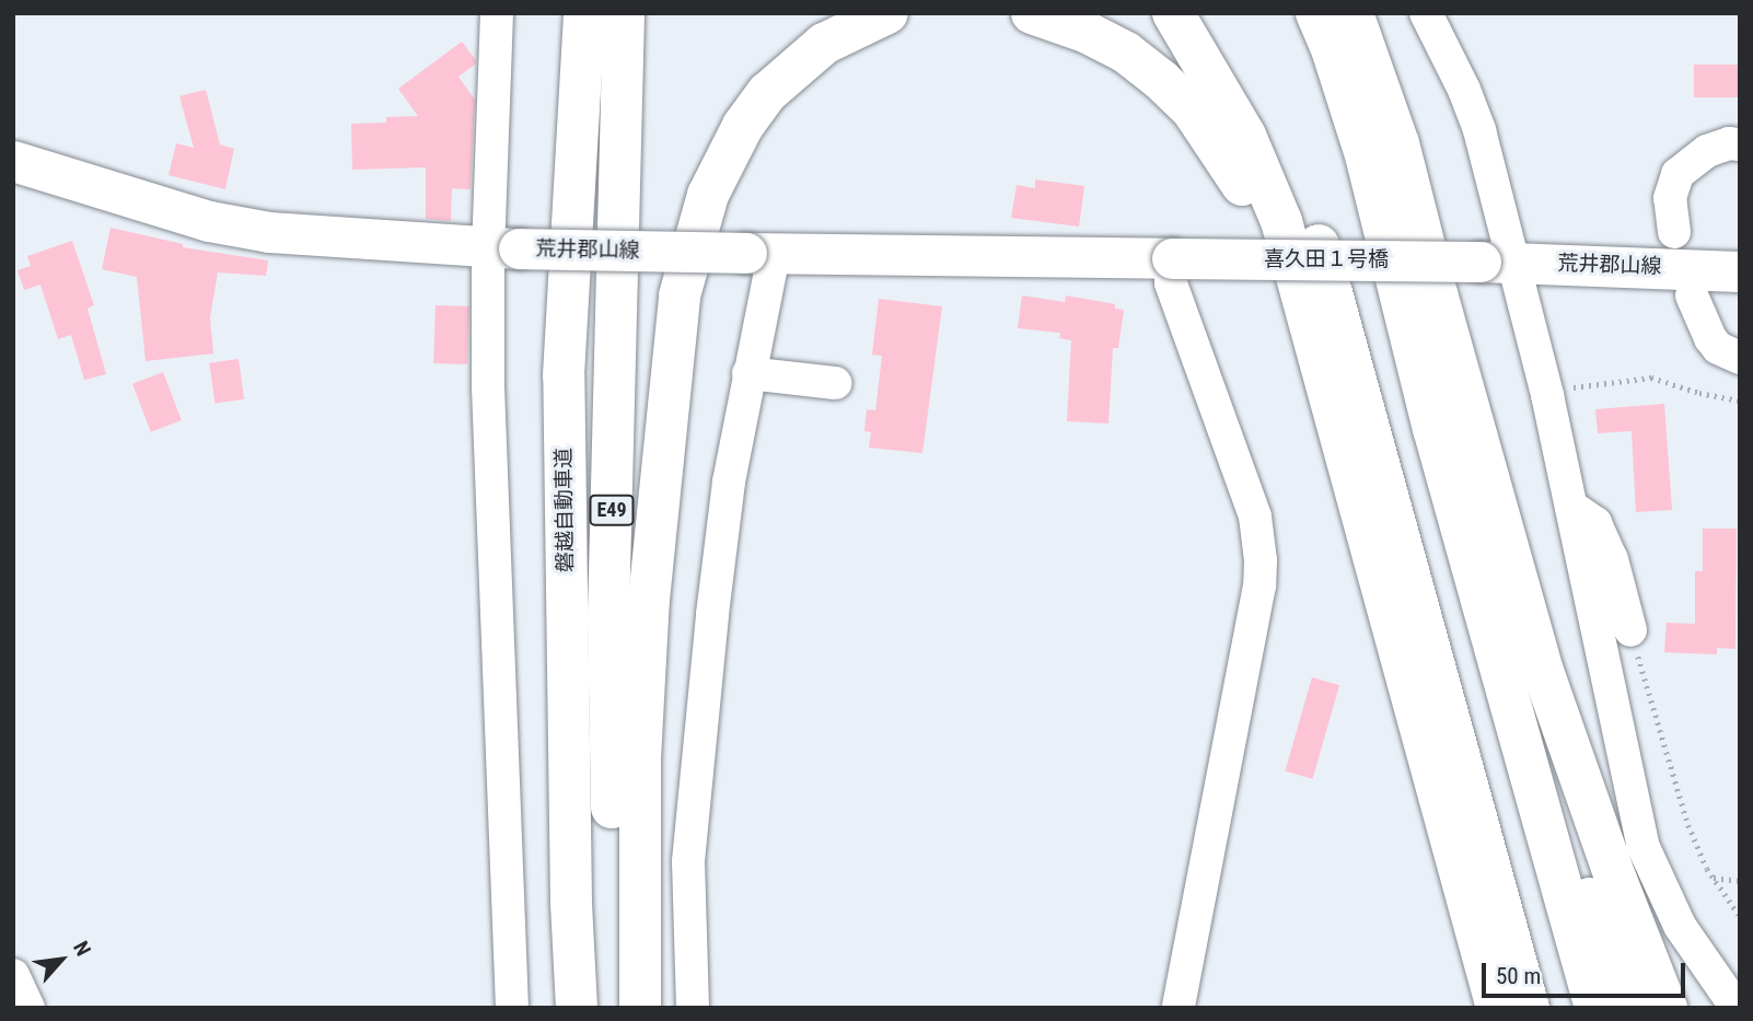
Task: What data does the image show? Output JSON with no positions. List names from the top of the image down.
{
  "streets": {
    "highway": ["磐越自動車道", "E49"],
    "main road": ["荒井郡山線", "喜久田１号橋"]
  },
  "crossings": [
    ["荒井郡山線", "喜久田１号橋"]
  ],
  "scale_bar": "50 m",
  "north": "top right"
}
